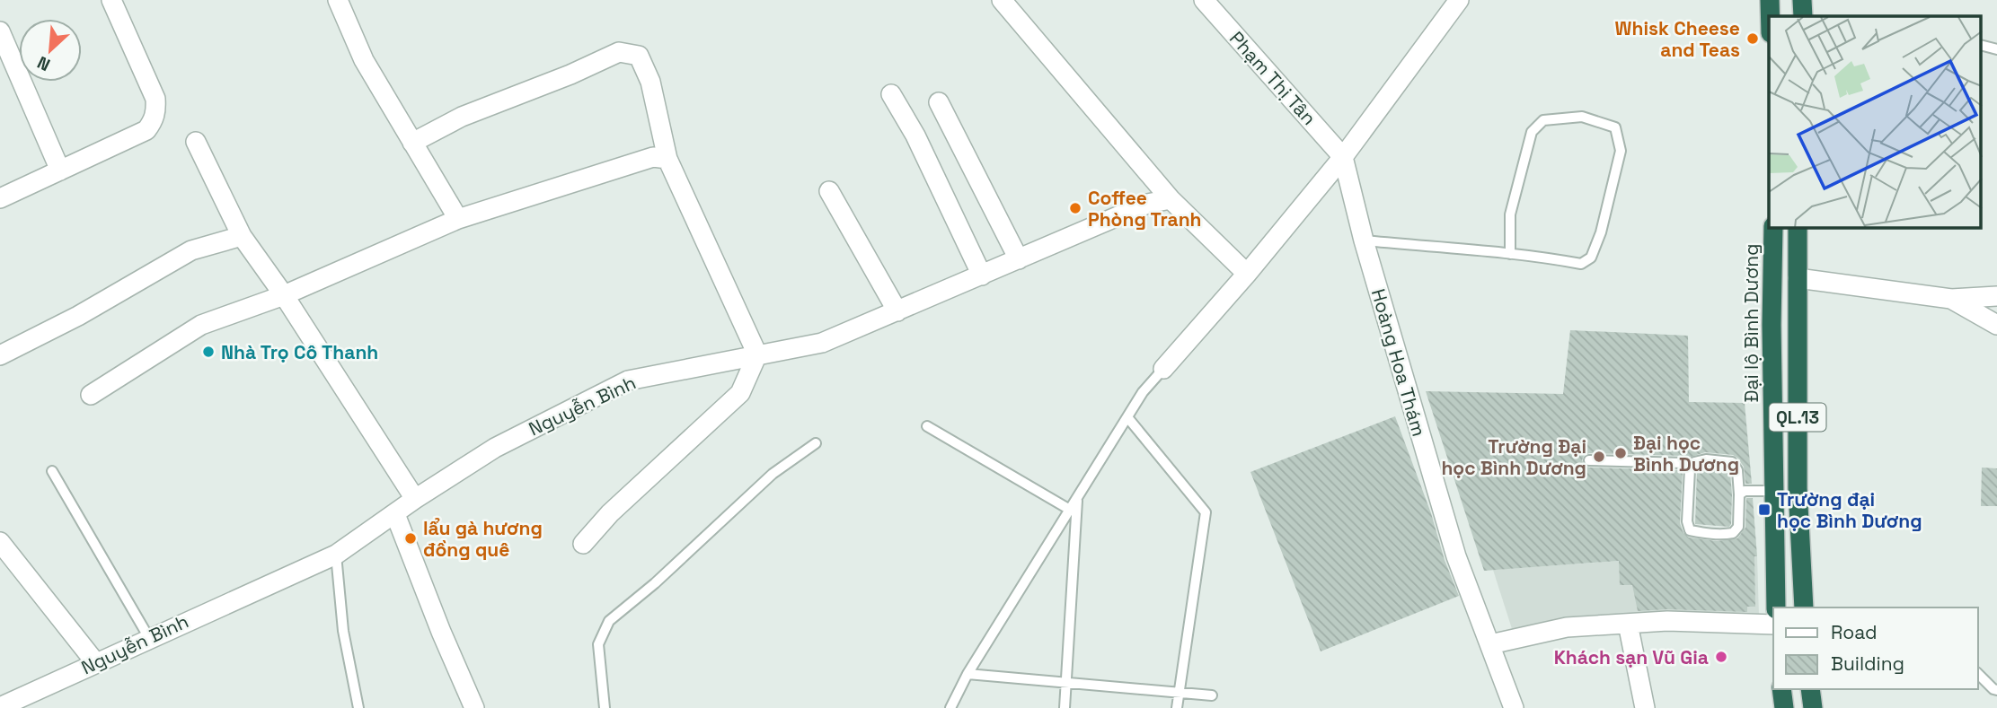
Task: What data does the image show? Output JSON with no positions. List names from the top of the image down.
{
  "streets": {
    "highway": ["Đại lộ Bình Dương", "QL.13"],
    "street": ["Phạm Thị Tân", "Hoàng Hoa Thám", "Nguyễn Bình"]
  },
  "crossings": [
    ["Phạm Thị Tân", "Hoàng Hoa Thám"]
  ],
  "places": {
    "other": [
      "Whisk Cheese and Teas",
      "Coffee Phòng Tranh",
      "Nhà Trọ Cô Thanh",
      "Đại học Bình Dương",
      "Trường Đại học Bình Dương",
      "lẩu gà hương đồng quê",
      "Khách sạn Vũ Gia"
    ],
    "transit": ["Trường đại học Bình Dương"]
  },
  "legend": ["Road", "Building"],
  "north": "bottom left"
}
